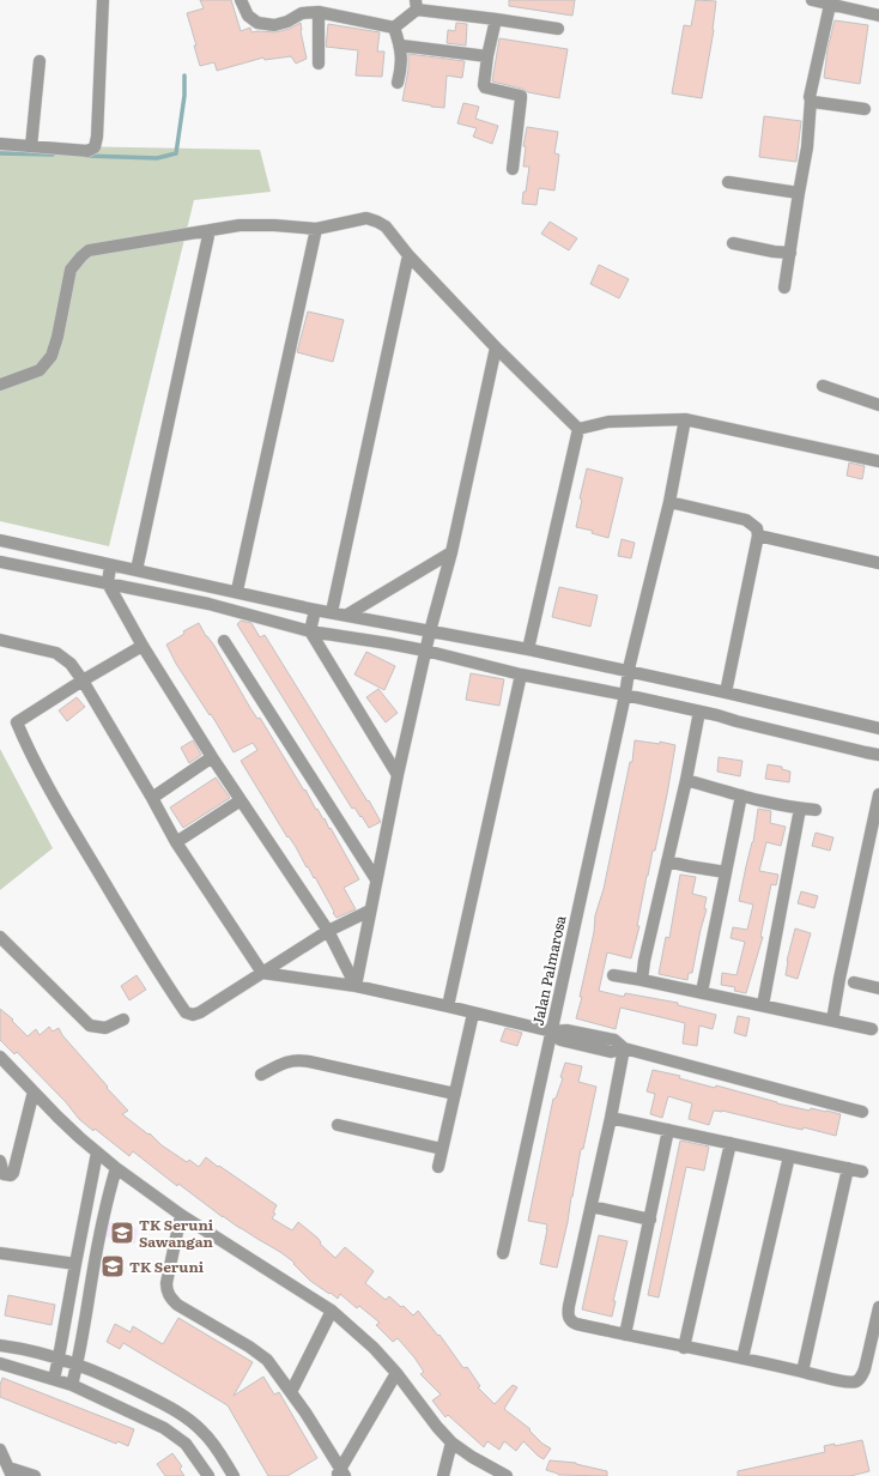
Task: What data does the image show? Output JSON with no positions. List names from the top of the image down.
{
  "streets": {
    "street": ["Jalan Palmarosa"]
  },
  "places": {
    "school or university": ["TK Seruni Sawangan", "TK Seruni"]
  }
}
